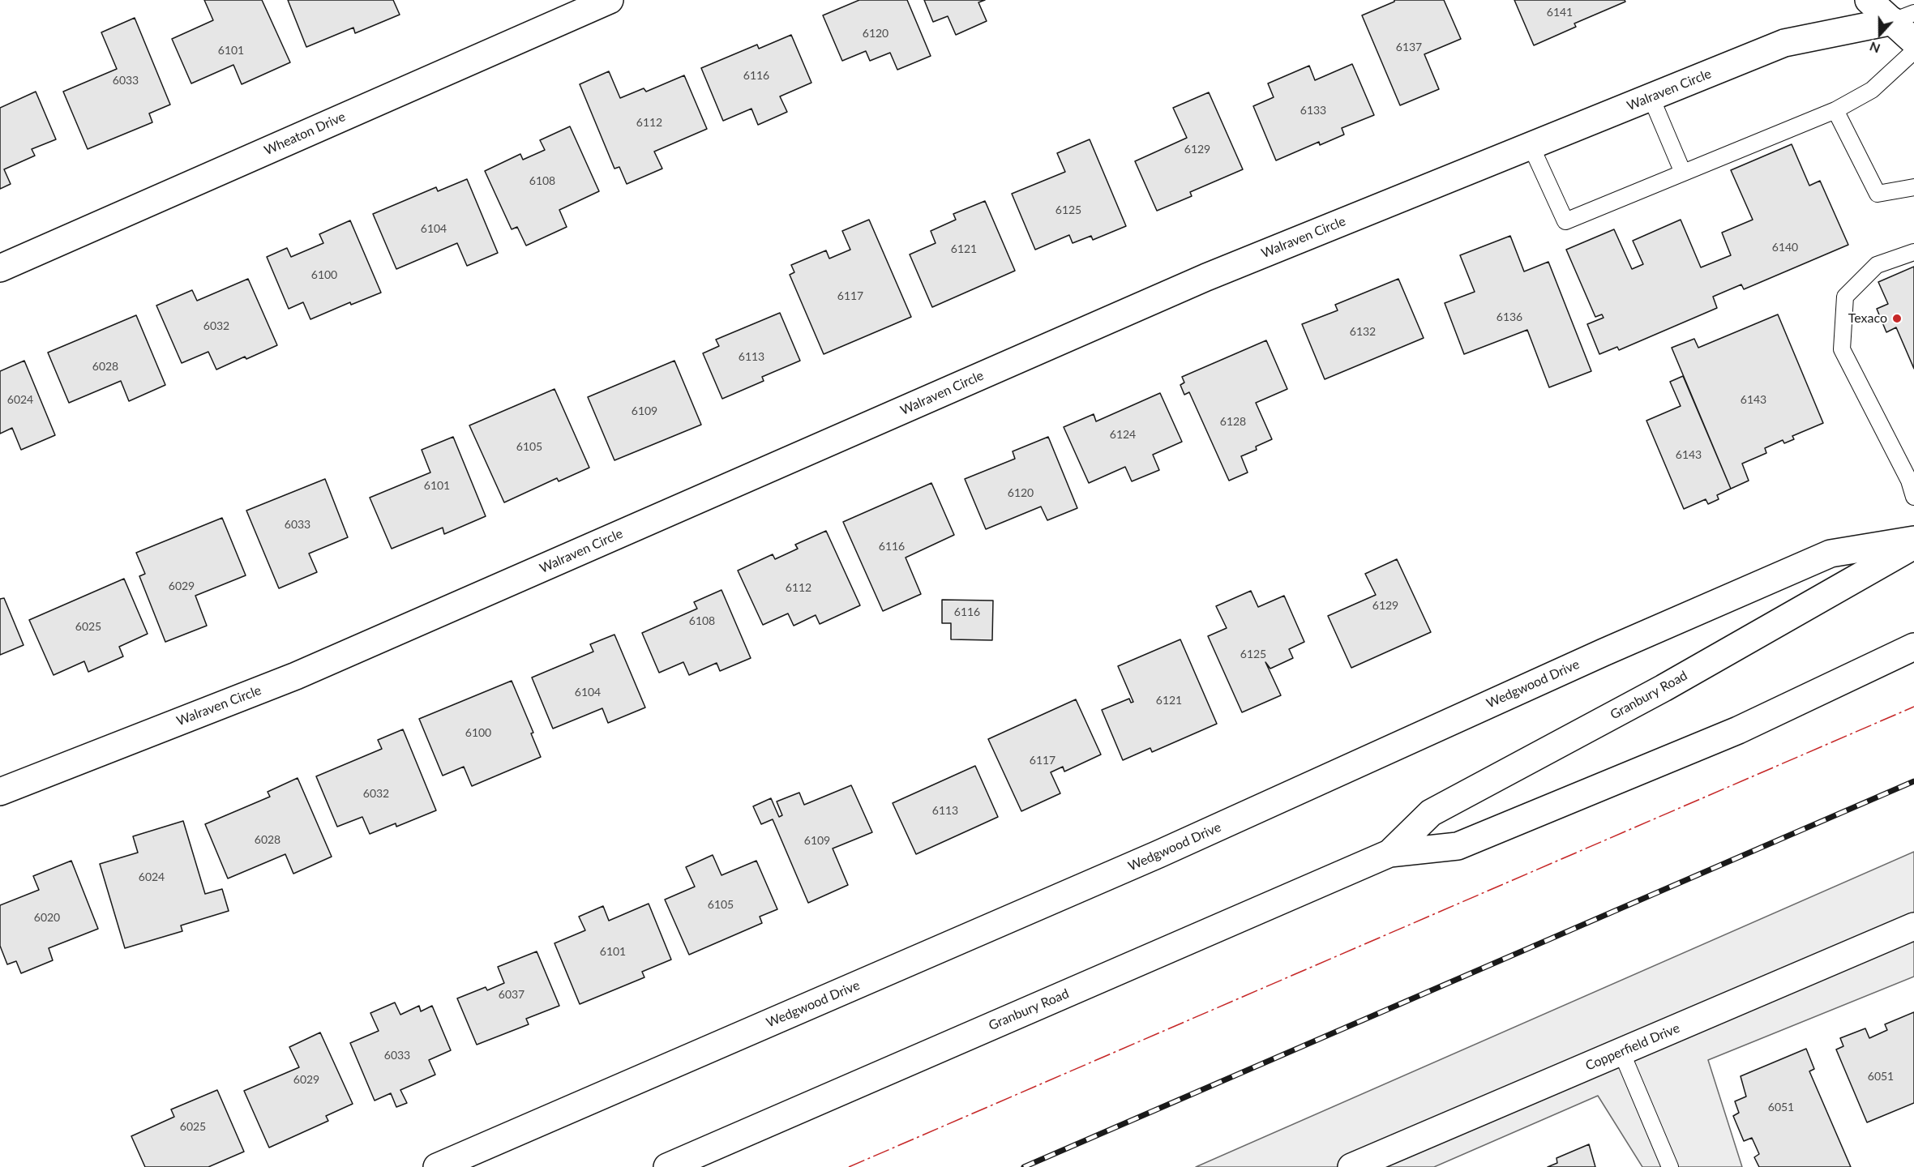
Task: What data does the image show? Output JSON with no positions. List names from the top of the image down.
{
  "streets": {
    "street": [
      "Walraven Circle",
      "Wheaton Drive",
      "Wedgwood Drive",
      "Granbury Road",
      "Copperfield Drive"
    ]
  },
  "places": ["Texaco"],
  "house_numbers": [
    "6141",
    "6120",
    "6137",
    "6101",
    "6116",
    "6033",
    "6133",
    "6112",
    "6129",
    "6108",
    "6125",
    "6104",
    "6140",
    "6121",
    "6100",
    "6117",
    "6136",
    "6032",
    "6132",
    "6113",
    "6028",
    "6024",
    "6143",
    "6109",
    "6128",
    "6124",
    "6105",
    "6143",
    "6101",
    "6120",
    "6033",
    "6116",
    "6029",
    "6112",
    "6129",
    "6116",
    "6108",
    "6025",
    "6125",
    "6104",
    "6121",
    "6100",
    "6117",
    "6032",
    "6113",
    "6028",
    "6109",
    "6024",
    "6105",
    "6020",
    "6101",
    "6037",
    "6033",
    "6051",
    "6029",
    "6051",
    "6025"
  ],
  "north": "bottom"
}
